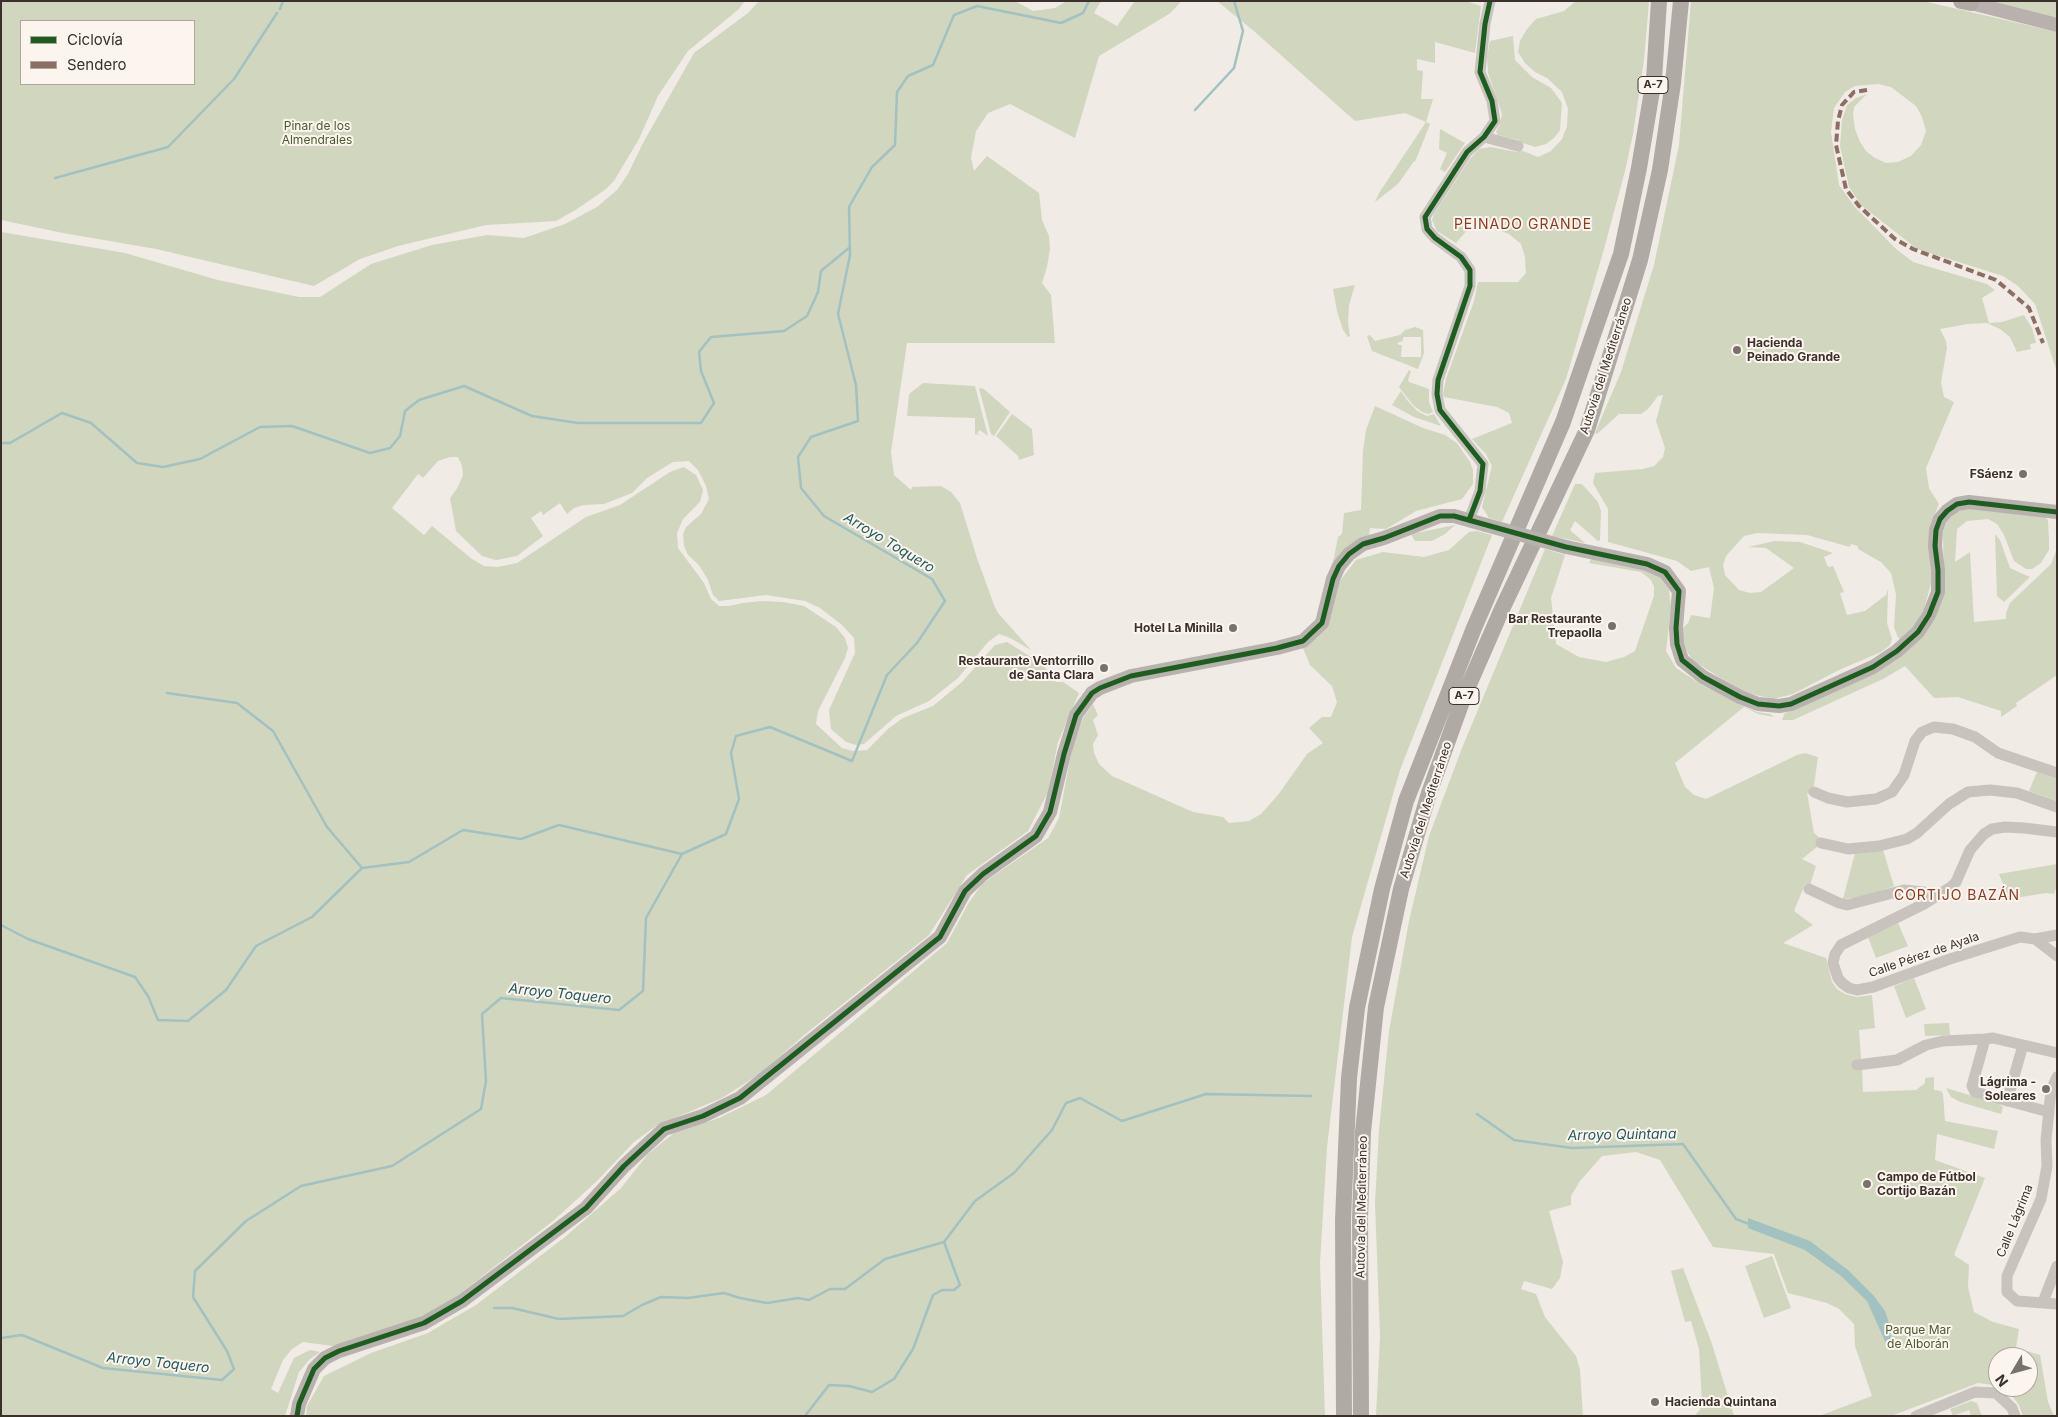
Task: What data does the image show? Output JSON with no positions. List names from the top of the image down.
{
  "streets": {
    "highway": ["A-7", "Autovía del Mediterráneo"],
    "street": ["Calle Pérez de Ayala", "Calle Lágrima"]
  },
  "districts": ["PEINADO GRANDE", "CORTIJO BAZÁN"],
  "water": ["Arroyo Toquero", "Arroyo Quintana"],
  "parks": ["Pinar de los Almendrales", "Parque Mar de Alborán"],
  "places": [
    "Hacienda Peinado Grande",
    "FSáenz",
    "Bar Restaurante Trepaolla",
    "Hotel La Minilla",
    "Restaurante Ventorrillo de Santa Clara",
    "Lágrima - Soleares",
    "Campo de Fútbol Cortijo Bazán",
    "Hacienda Quintana"
  ],
  "legend": ["Ciclovía", "Sendero"],
  "north": "bottom left"
}
